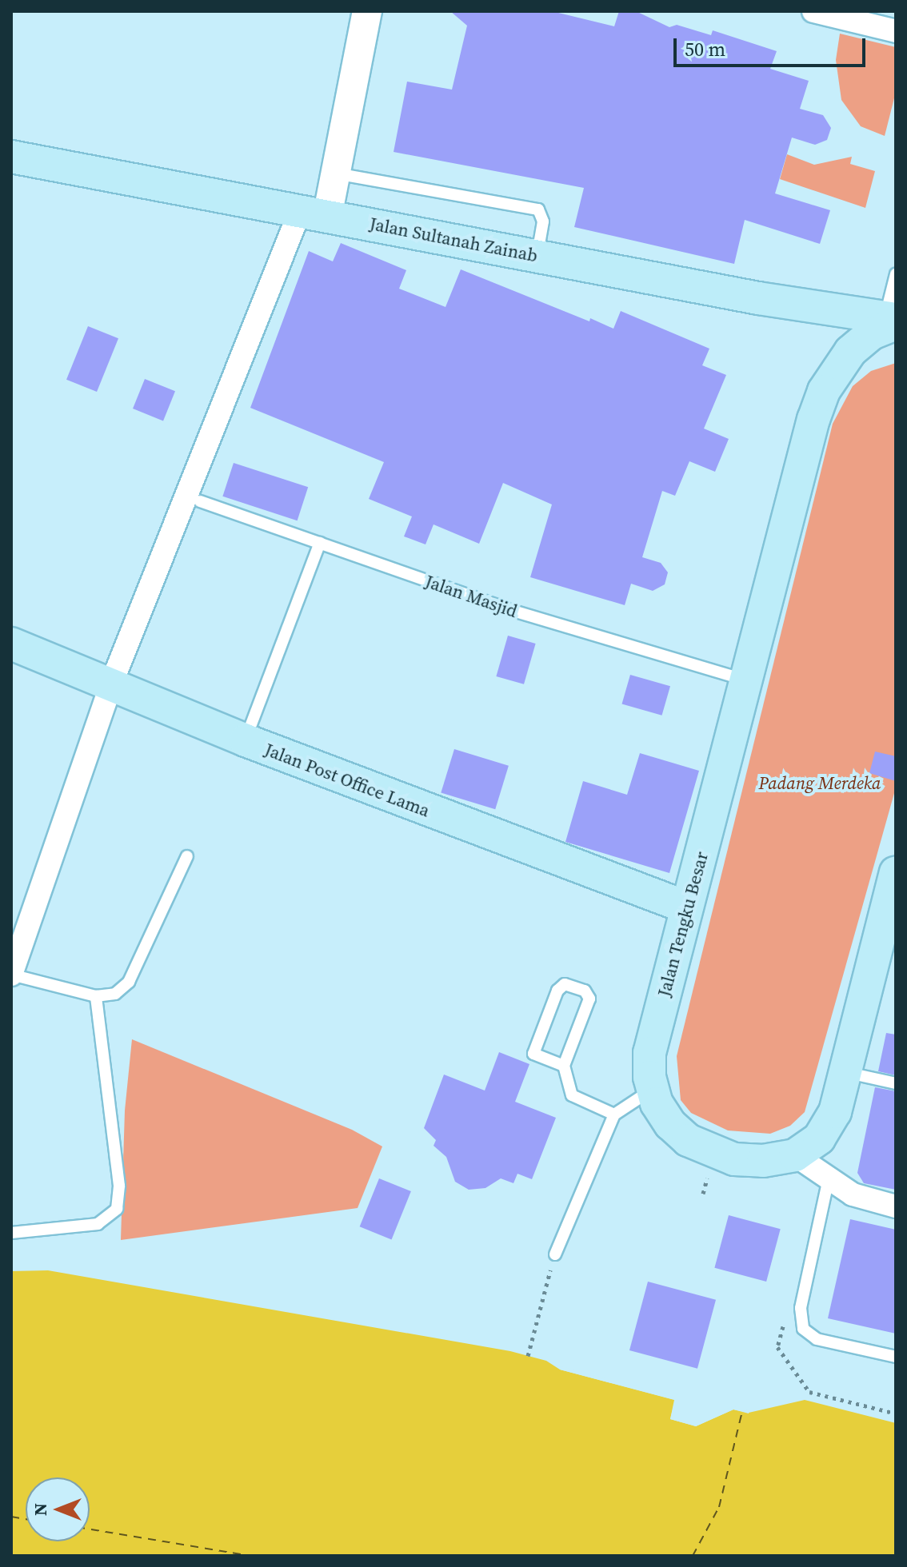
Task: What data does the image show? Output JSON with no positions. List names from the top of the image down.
{
  "streets": {
    "main road": ["Jalan Sultanah Zainab", "Jalan Post Office Lama", "Jalan Tengku Besar"],
    "lane": ["Jalan Masjid"]
  },
  "crossings": [
    ["Jalan Sultanah Zainab", "Jalan Tengku Besar"],
    ["Jalan Masjid", "Jalan Tengku Besar"],
    ["Jalan Post Office Lama", "Jalan Tengku Besar"]
  ],
  "parks": ["Padang Merdeka"],
  "scale_bar": "50 m",
  "north": "left"
}
